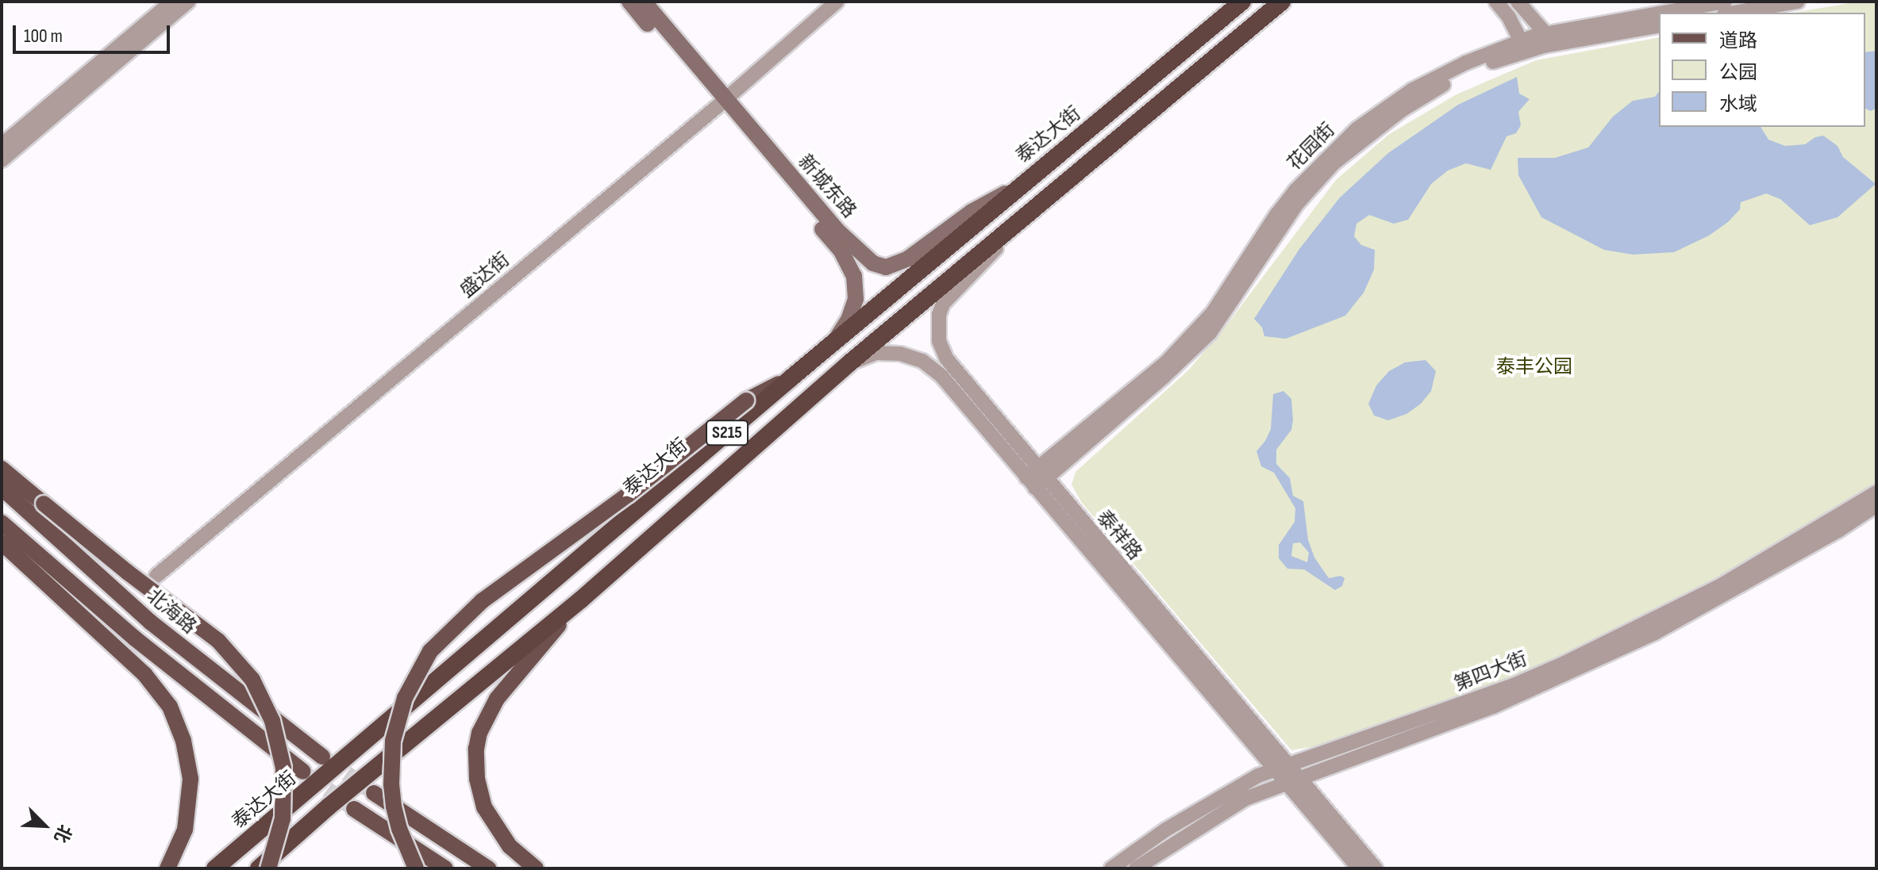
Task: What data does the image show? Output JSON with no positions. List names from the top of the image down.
{
  "streets": {
    "highway": ["泰达大街", "S215"],
    "main road": ["新城东路", "北海路"],
    "street": [
      "花园街",
      "盛达街",
      "泰祥路",
      "第四大街"
    ]
  },
  "crossings": [
    ["泰达大街", "新城东路"],
    ["花园街", "泰祥路"],
    ["新城东路", "盛达街"],
    ["S215", "泰祥路"],
    ["泰祥路", "第四大街"]
  ],
  "parks": ["泰丰公园"],
  "legend": ["道路", "公园", "水域"],
  "scale_bar": "100 m",
  "north": "bottom right"
}
